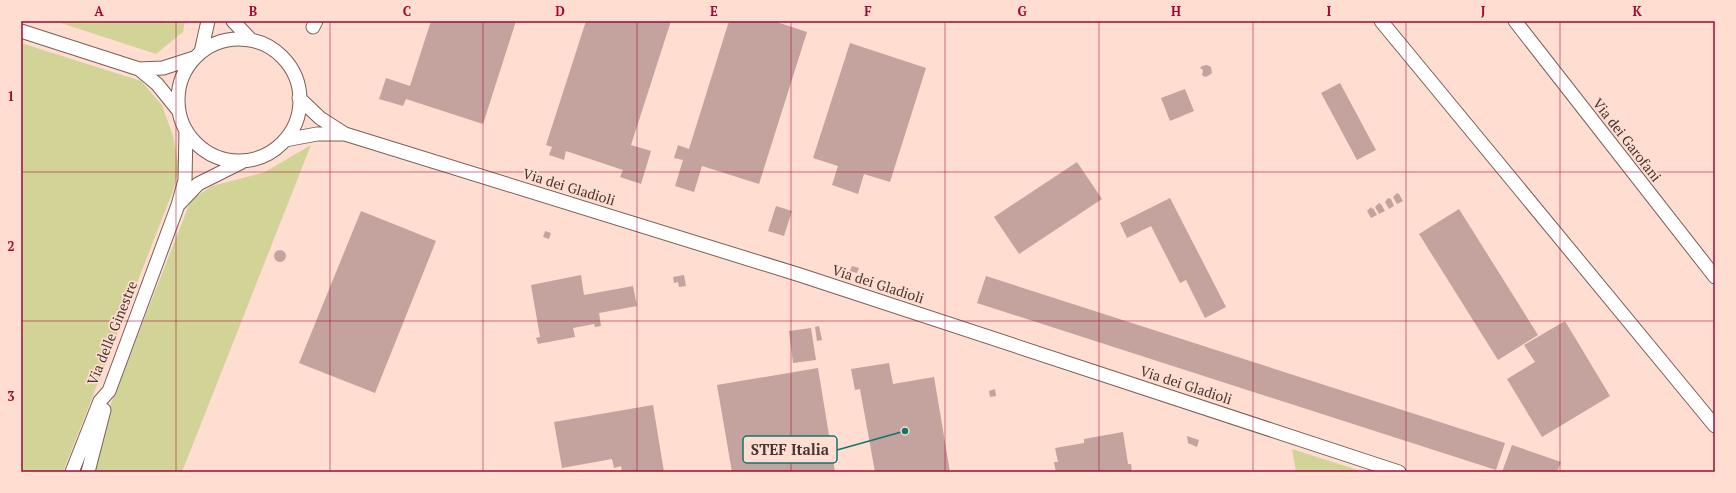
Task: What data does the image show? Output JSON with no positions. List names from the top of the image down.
{
  "streets": {
    "street": ["Via dei Garofani", "Via dei Gladioli", "Via delle Ginestre"]
  },
  "crossings": [
    ["Via dei Gladioli", "Via delle Ginestre"]
  ],
  "places": ["STEF Italia"],
  "grid": {
    "columns": [
      "A",
      "B",
      "C",
      "D",
      "E",
      "F",
      "G",
      "H",
      "I",
      "J",
      "K"
    ],
    "rows": ["1", "2", "3"]
  }
}
